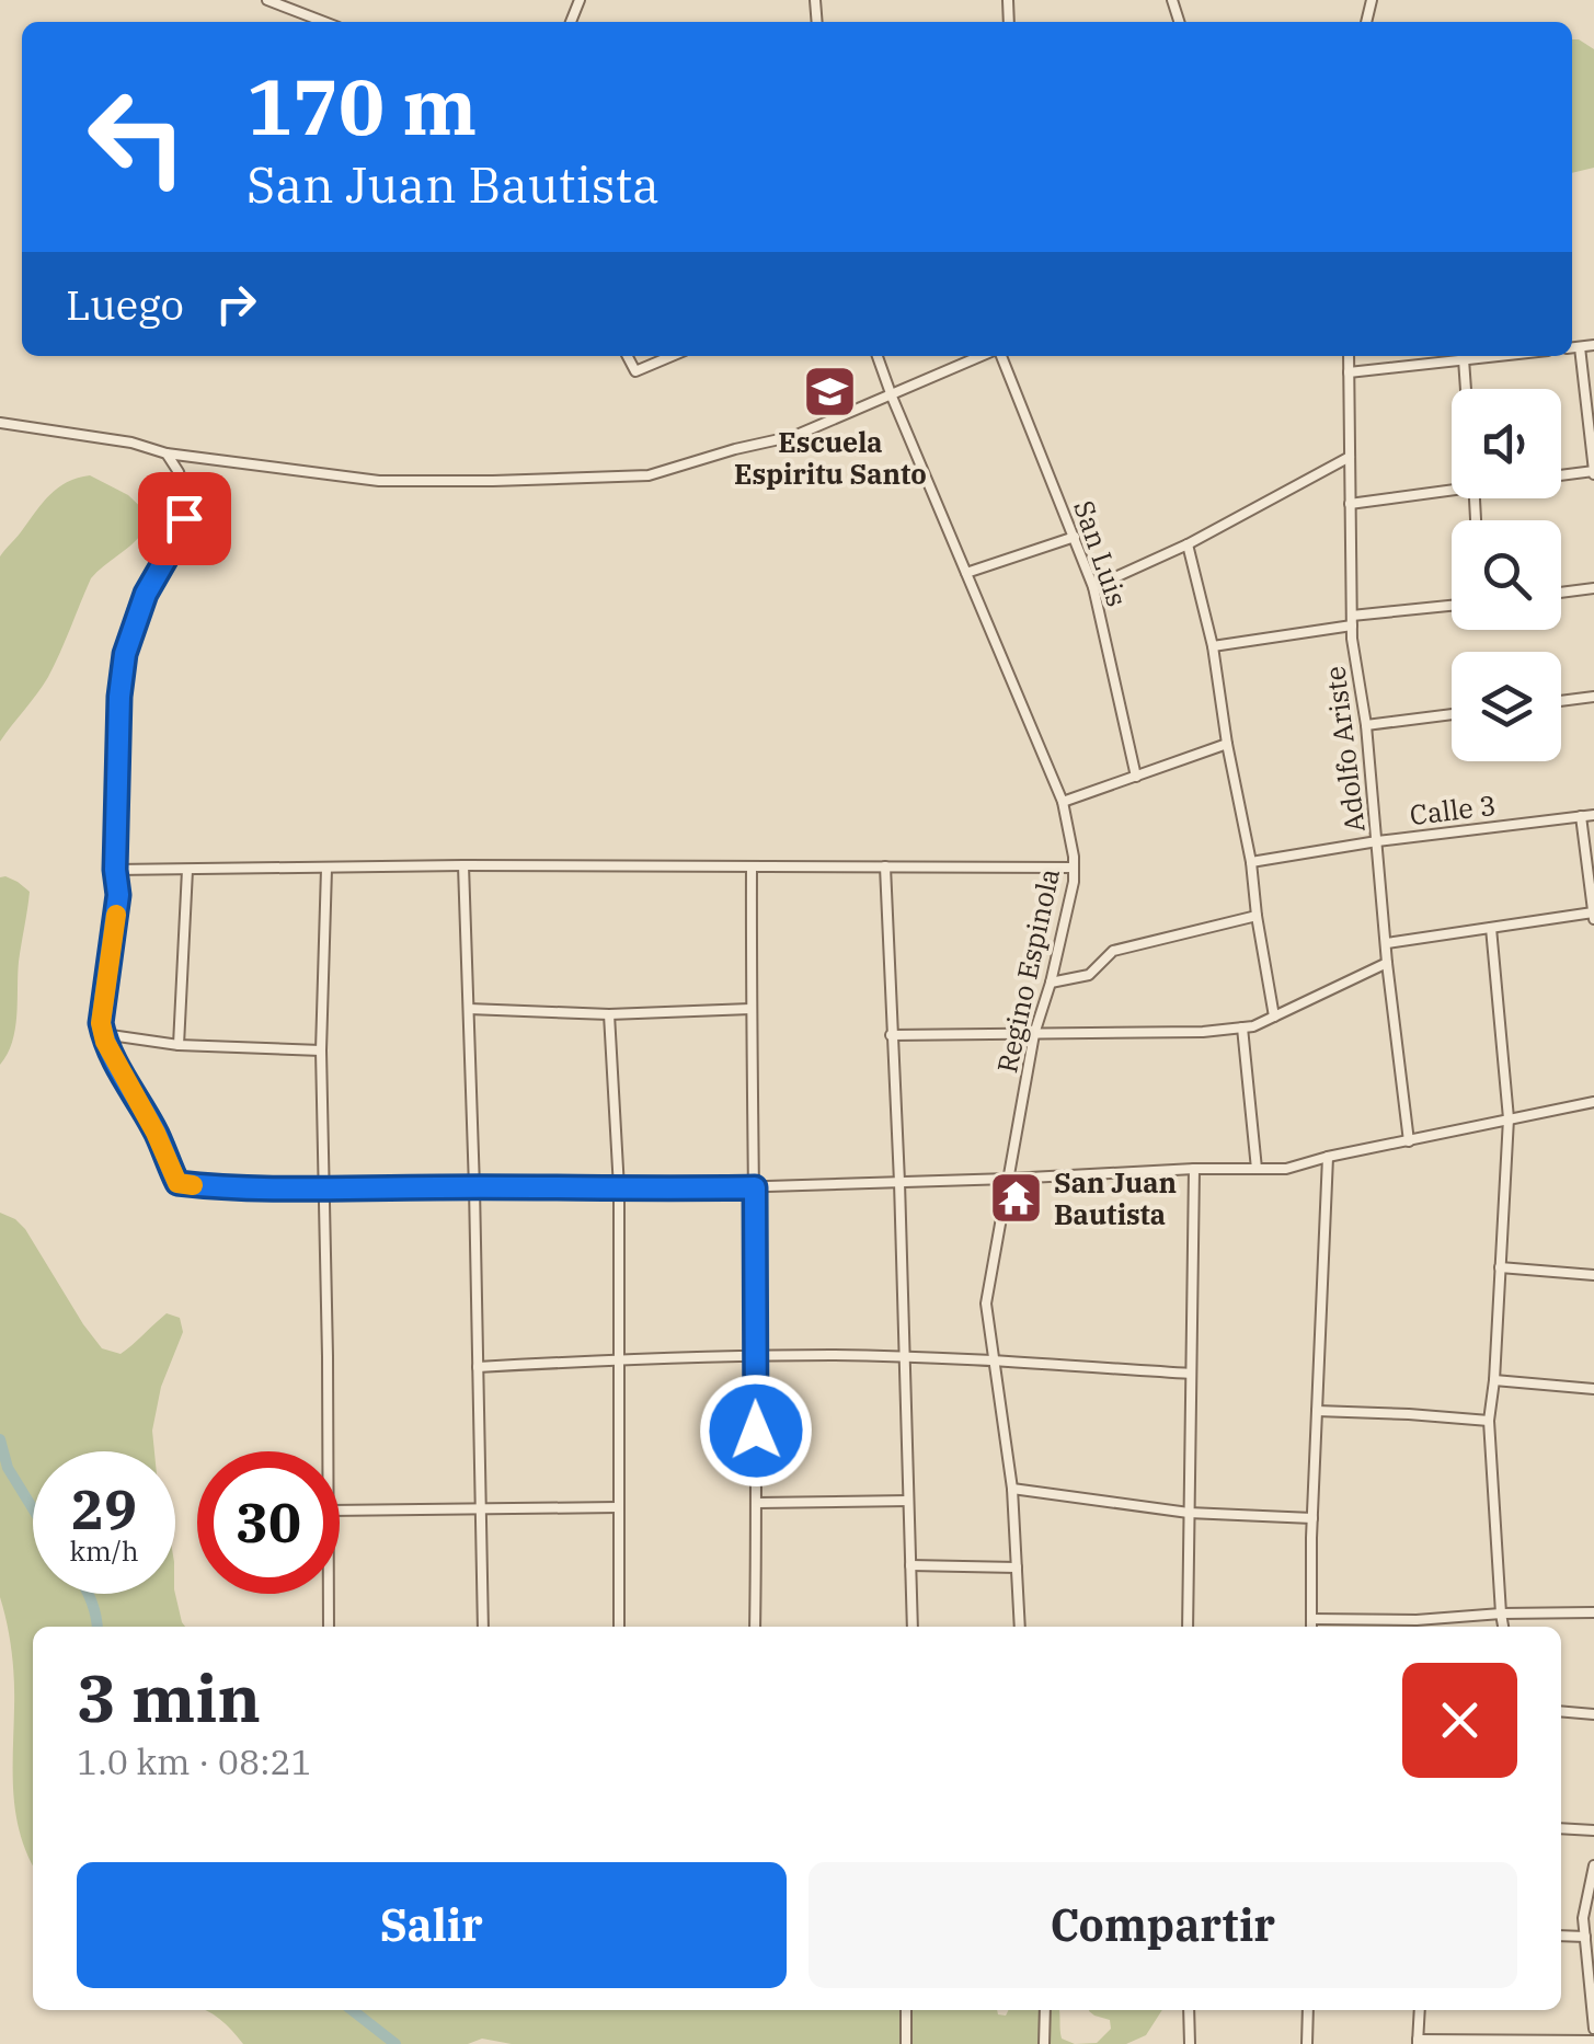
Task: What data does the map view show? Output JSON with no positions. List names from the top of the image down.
{
  "streets": {
    "street": [
      "San Luis",
      "Adolfo Ariste",
      "Calle 3",
      "Regino Espinola"
    ]
  },
  "crossings": [
    ["Adolfo Ariste", "Calle 3"]
  ],
  "places": {
    "school or university": ["Escuela Espiritu Santo"],
    "temple": ["San Juan Bautista"]
  },
  "page": {
    "turn": ["170 m", "San Juan Bautista"],
    "then": "Luego",
    "speed": "29 km/h",
    "limit": "30",
    "heading": ["3 min", "1.0 km · 08:21"],
    "buttons": ["Salir", "Compartir"]
  }
}
